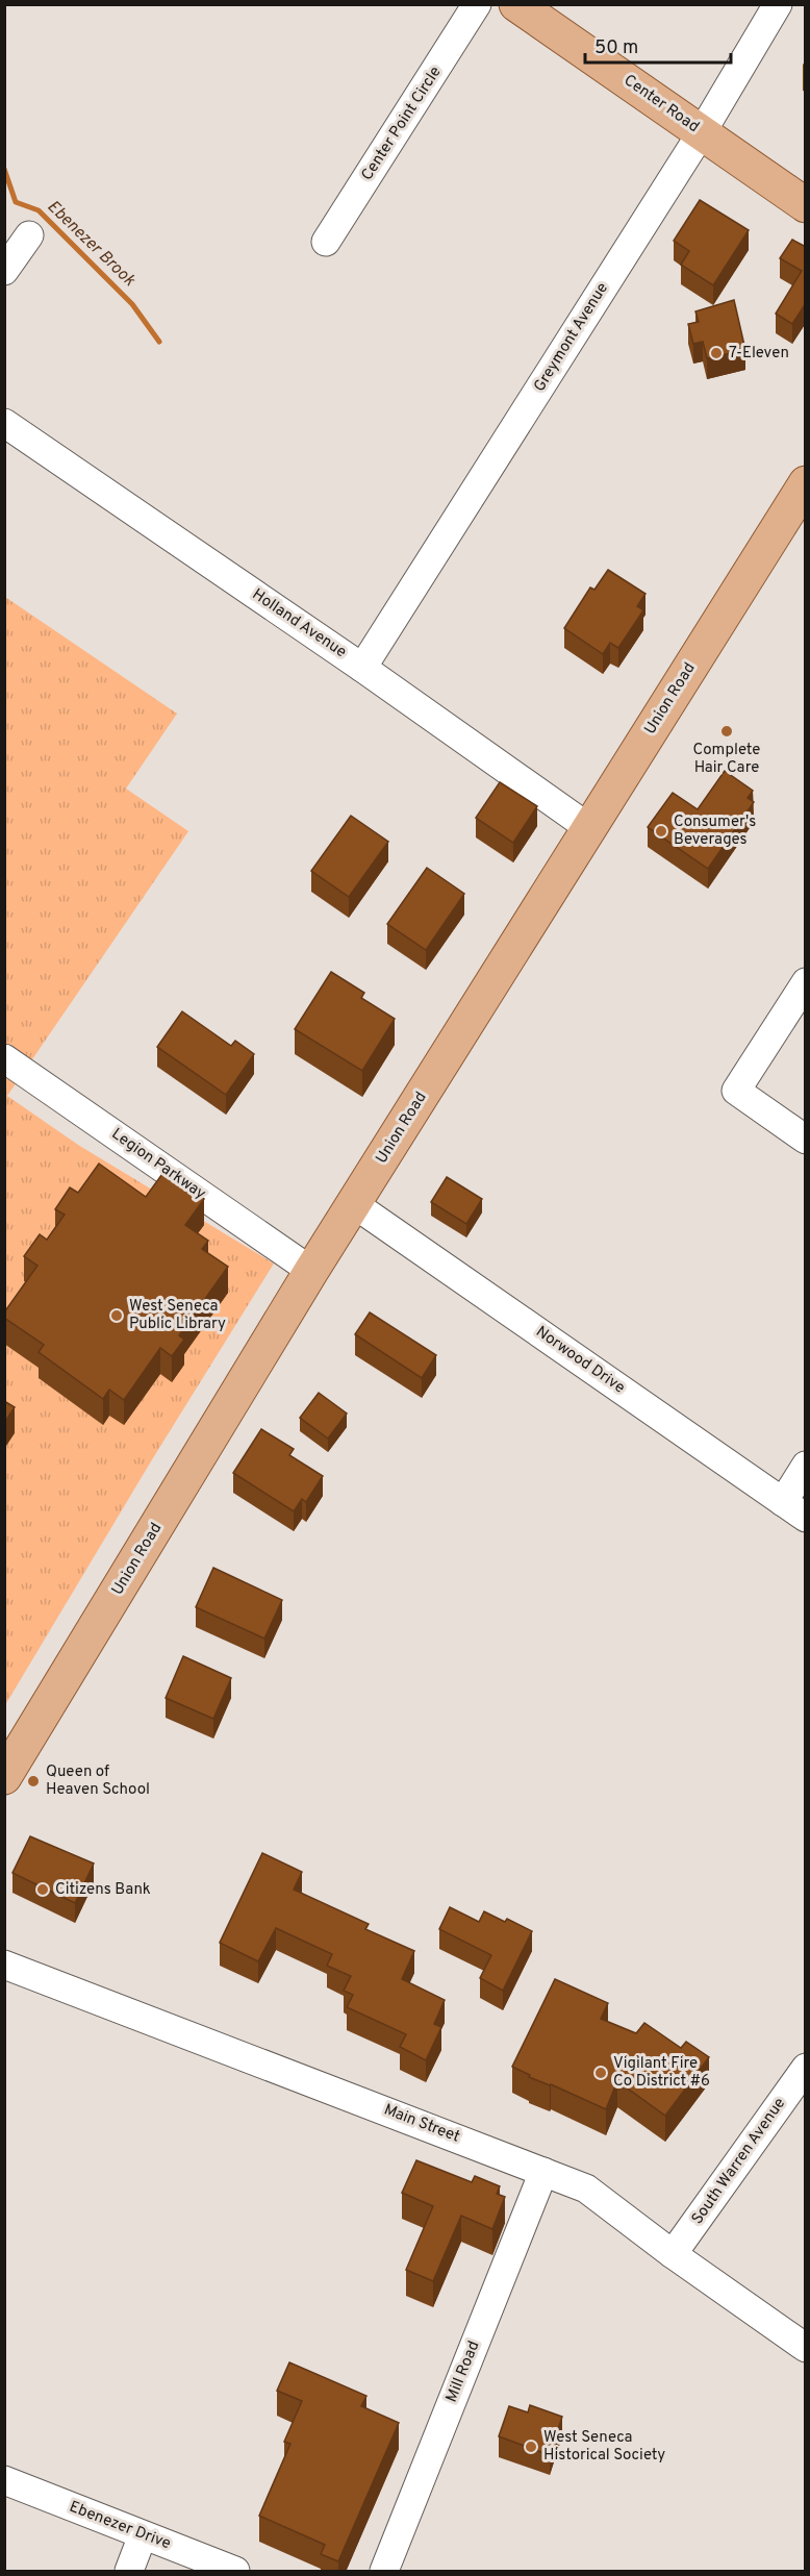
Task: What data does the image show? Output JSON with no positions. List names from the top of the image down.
{
  "streets": {
    "main road": ["Center Road", "Union Road"],
    "street": [
      "Center Point Circle",
      "Greymont Avenue",
      "Holland Avenue",
      "Legion Parkway",
      "Norwood Drive",
      "Main Street",
      "South Warren Avenue",
      "Mill Road",
      "Ebenezer Drive"
    ]
  },
  "crossings": [
    ["Center Road", "Greymont Avenue"],
    ["Greymont Avenue", "Holland Avenue"],
    ["Holland Avenue", "Union Road"],
    ["Union Road", "Legion Parkway"],
    ["Union Road", "Norwood Drive"],
    ["Main Street", "South Warren Avenue"],
    ["Main Street", "Mill Road"]
  ],
  "water": ["Ebenezer Brook"],
  "places": [
    "7-Eleven",
    "Complete Hair Care",
    "Consumer's Beverages",
    "West Seneca Public Library",
    "Queen of Heaven School",
    "Citizens Bank",
    "Vigilant Fire Co District #6",
    "West Seneca Historical Society"
  ],
  "scale_bar": "50 m"
}
